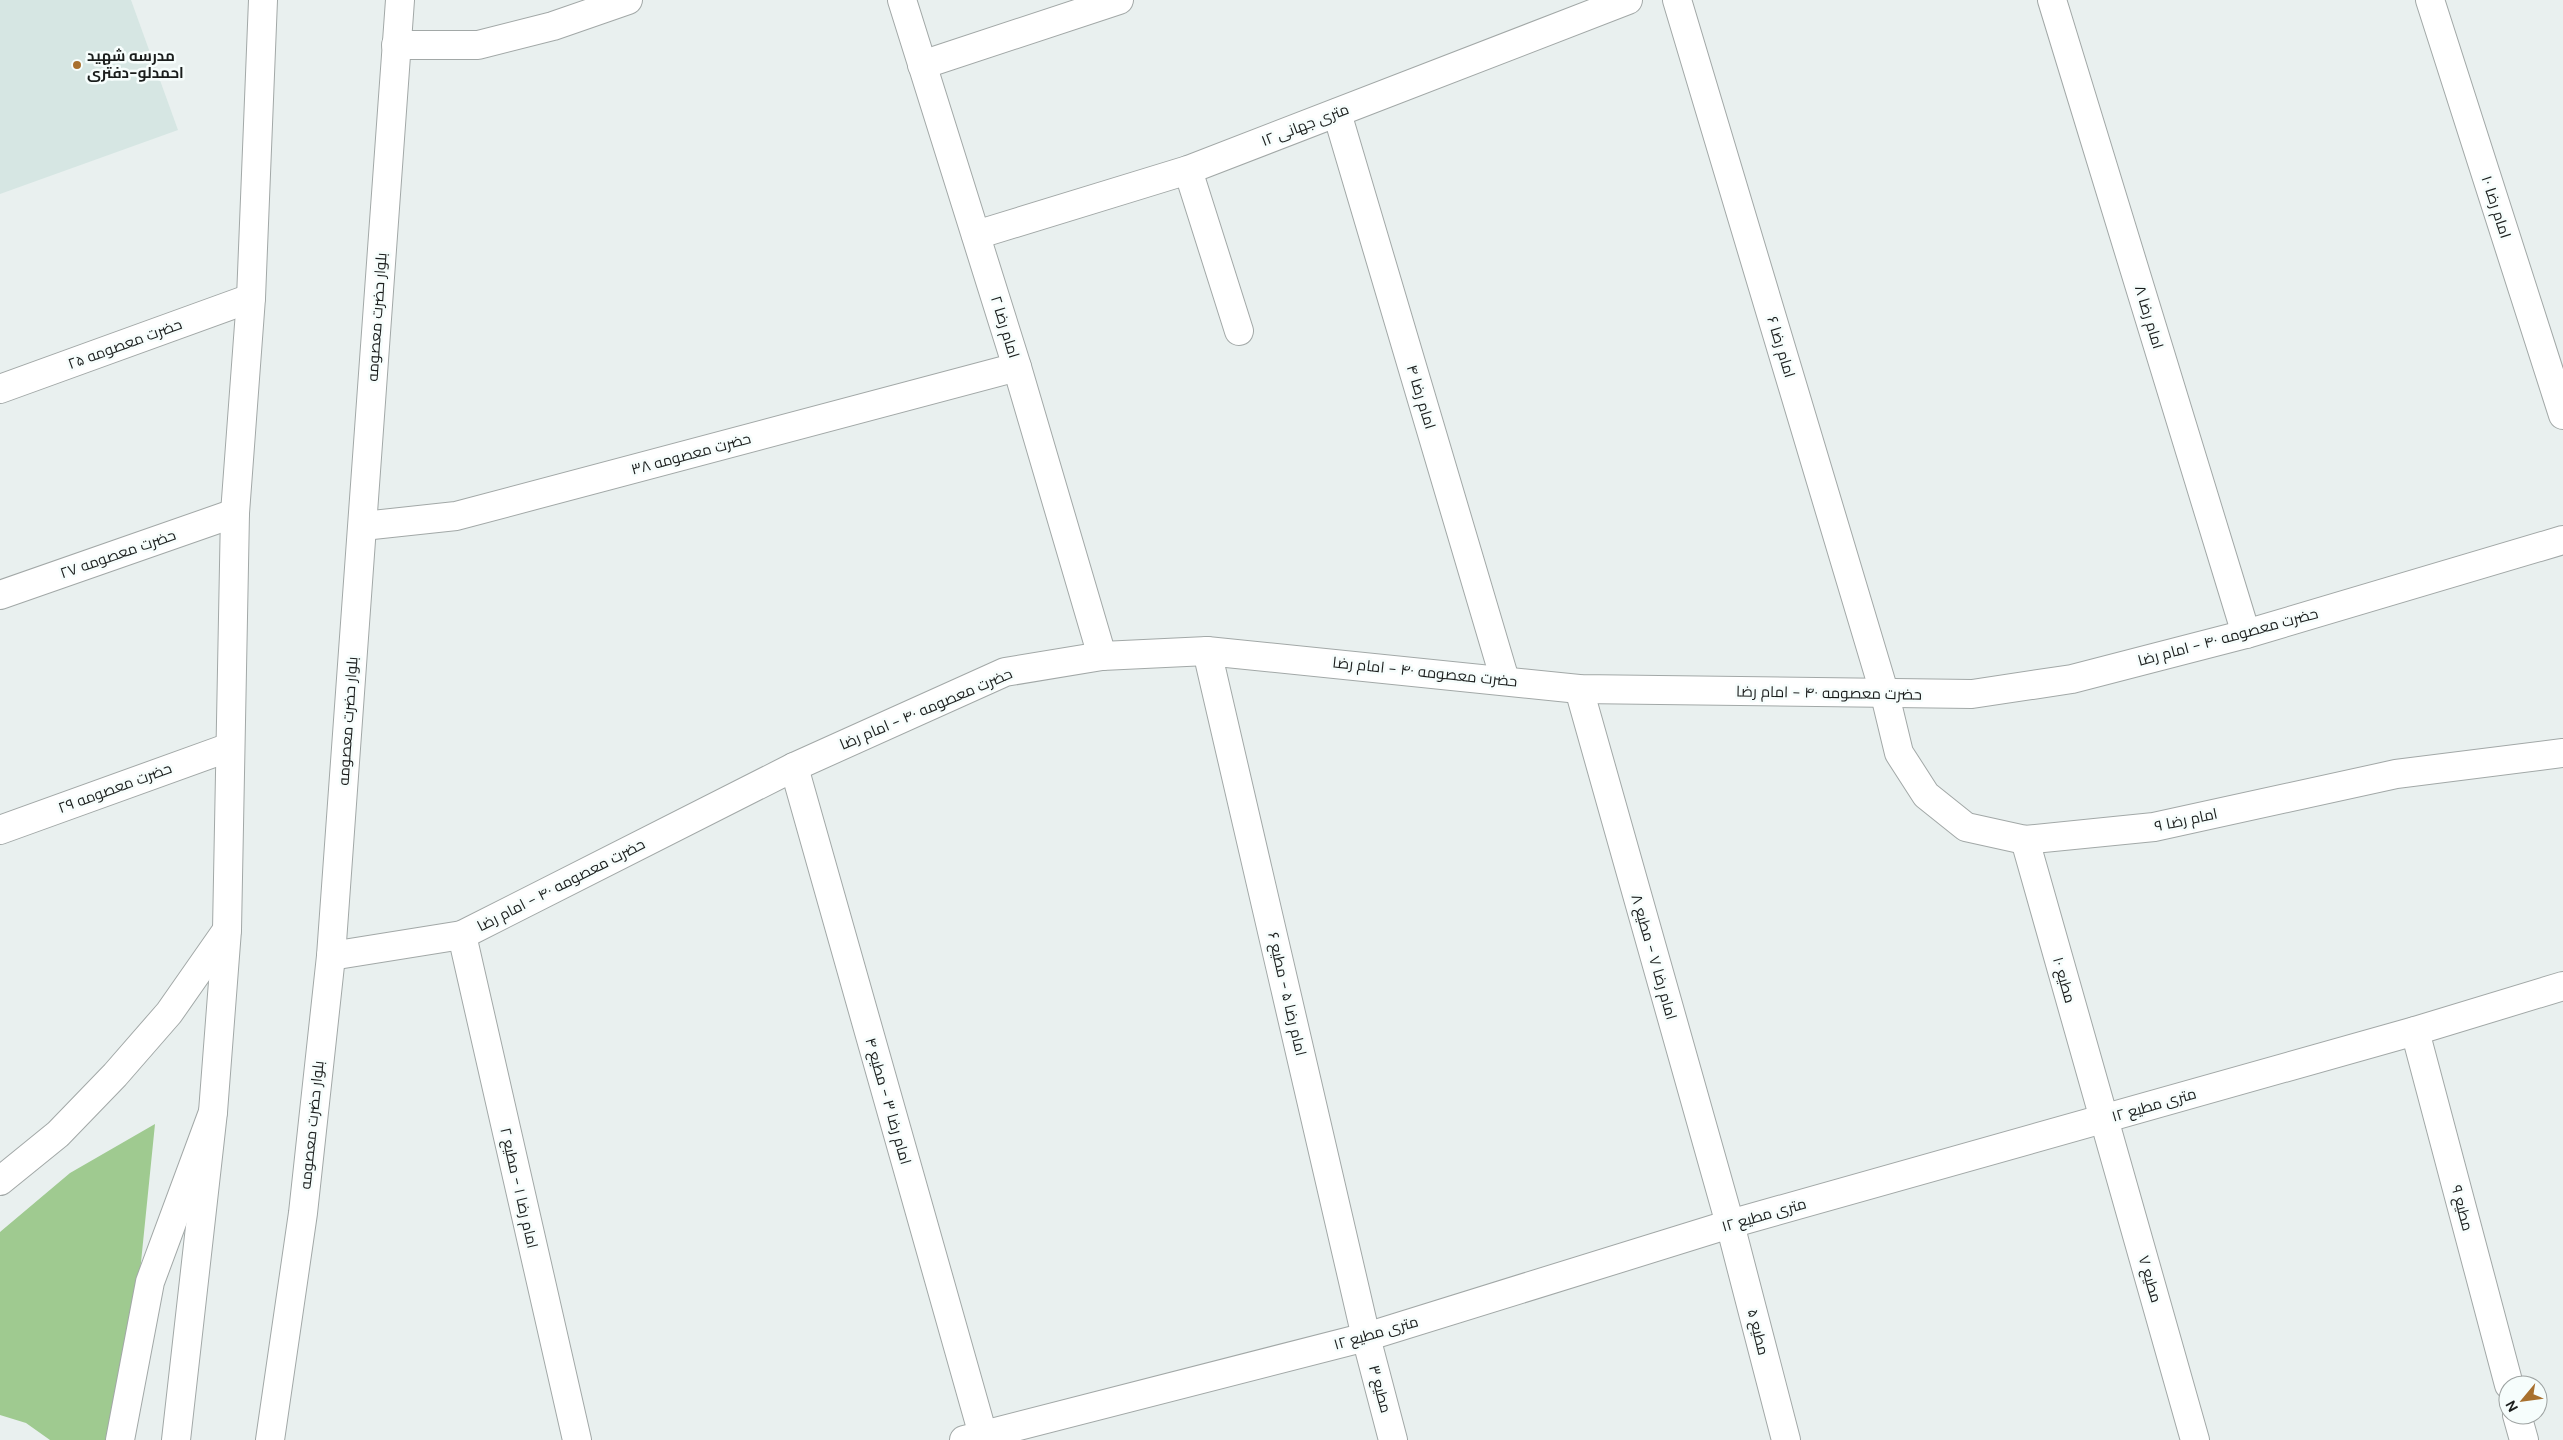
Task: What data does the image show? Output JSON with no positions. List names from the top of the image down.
{
  "streets": {
    "main road": [
      "۱۲ متری جهانی",
      "امام رضا ۱۰",
      "بلوار حضرت معصومه",
      "امام رضا ۸",
      "امام رضا ۲",
      "حضرت معصومه ۲۵",
      "امام رضا ۶",
      "امام رضا ۴",
      "حضرت معصومه ۳۸",
      "حضرت معصومه ۲۷",
      "حضرت معصومه ۴۰ - امام رضا",
      "حضرت معصومه ۲۹",
      "امام رضا ۹",
      "امام رضا ۷ - مطیع ۸",
      "مطیع ۱۰",
      "امام رضا ۵ - مطیع ۶",
      "امام رضا ۳ - مطیع ۴",
      "۱۲ متری مطیع",
      "امام رضا ۱ - مطیع ۲",
      "مطیع ۹",
      "مطیع ۷",
      "مطیع ۵",
      "مطیع ۳"
    ]
  },
  "crossings": [
    ["۱۲ متری جهانی", "امام رضا ۲"],
    ["۱۲ متری جهانی", "امام رضا ۴"],
    ["بلوار حضرت معصومه", "حضرت معصومه ۳۸"],
    ["بلوار حضرت معصومه", "حضرت معصومه ۴۰ - امام رضا"],
    ["امام رضا ۸", "حضرت معصومه ۴۰ - امام رضا"],
    ["امام رضا ۲", "حضرت معصومه ۳۸"],
    ["امام رضا ۲", "حضرت معصومه ۴۰ - امام رضا"],
    ["امام رضا ۶", "حضرت معصومه ۴۰ - امام رضا"],
    ["امام رضا ۶", "امام رضا ۹"],
    ["امام رضا ۴", "حضرت معصومه ۴۰ - امام رضا"],
    ["حضرت معصومه ۴۰ - امام رضا", "امام رضا ۹"],
    ["حضرت معصومه ۴۰ - امام رضا", "امام رضا ۷ - مطیع ۸"],
    ["حضرت معصومه ۴۰ - امام رضا", "امام رضا ۵ - مطیع ۶"],
    ["حضرت معصومه ۴۰ - امام رضا", "امام رضا ۳ - مطیع ۴"],
    ["حضرت معصومه ۴۰ - امام رضا", "امام رضا ۱ - مطیع ۲"],
    ["امام رضا ۹", "مطیع ۱۰"],
    ["امام رضا ۷ - مطیع ۸", "۱۲ متری مطیع"],
    ["امام رضا ۷ - مطیع ۸", "مطیع ۵"],
    ["مطیع ۱۰", "۱۲ متری مطیع"],
    ["مطیع ۱۰", "مطیع ۷"],
    ["امام رضا ۵ - مطیع ۶", "۱۲ متری مطیع"],
    ["امام رضا ۵ - مطیع ۶", "مطیع ۳"],
    ["امام رضا ۳ - مطیع ۴", "۱۲ متری مطیع"],
    ["۱۲ متری مطیع", "مطیع ۹"],
    ["۱۲ متری مطیع", "مطیع ۷"],
    ["۱۲ متری مطیع", "مطیع ۵"],
    ["۱۲ متری مطیع", "مطیع ۳"]
  ],
  "places": ["مدرسه شهید احمدلو-دفتری"],
  "north": "bottom left"
}
